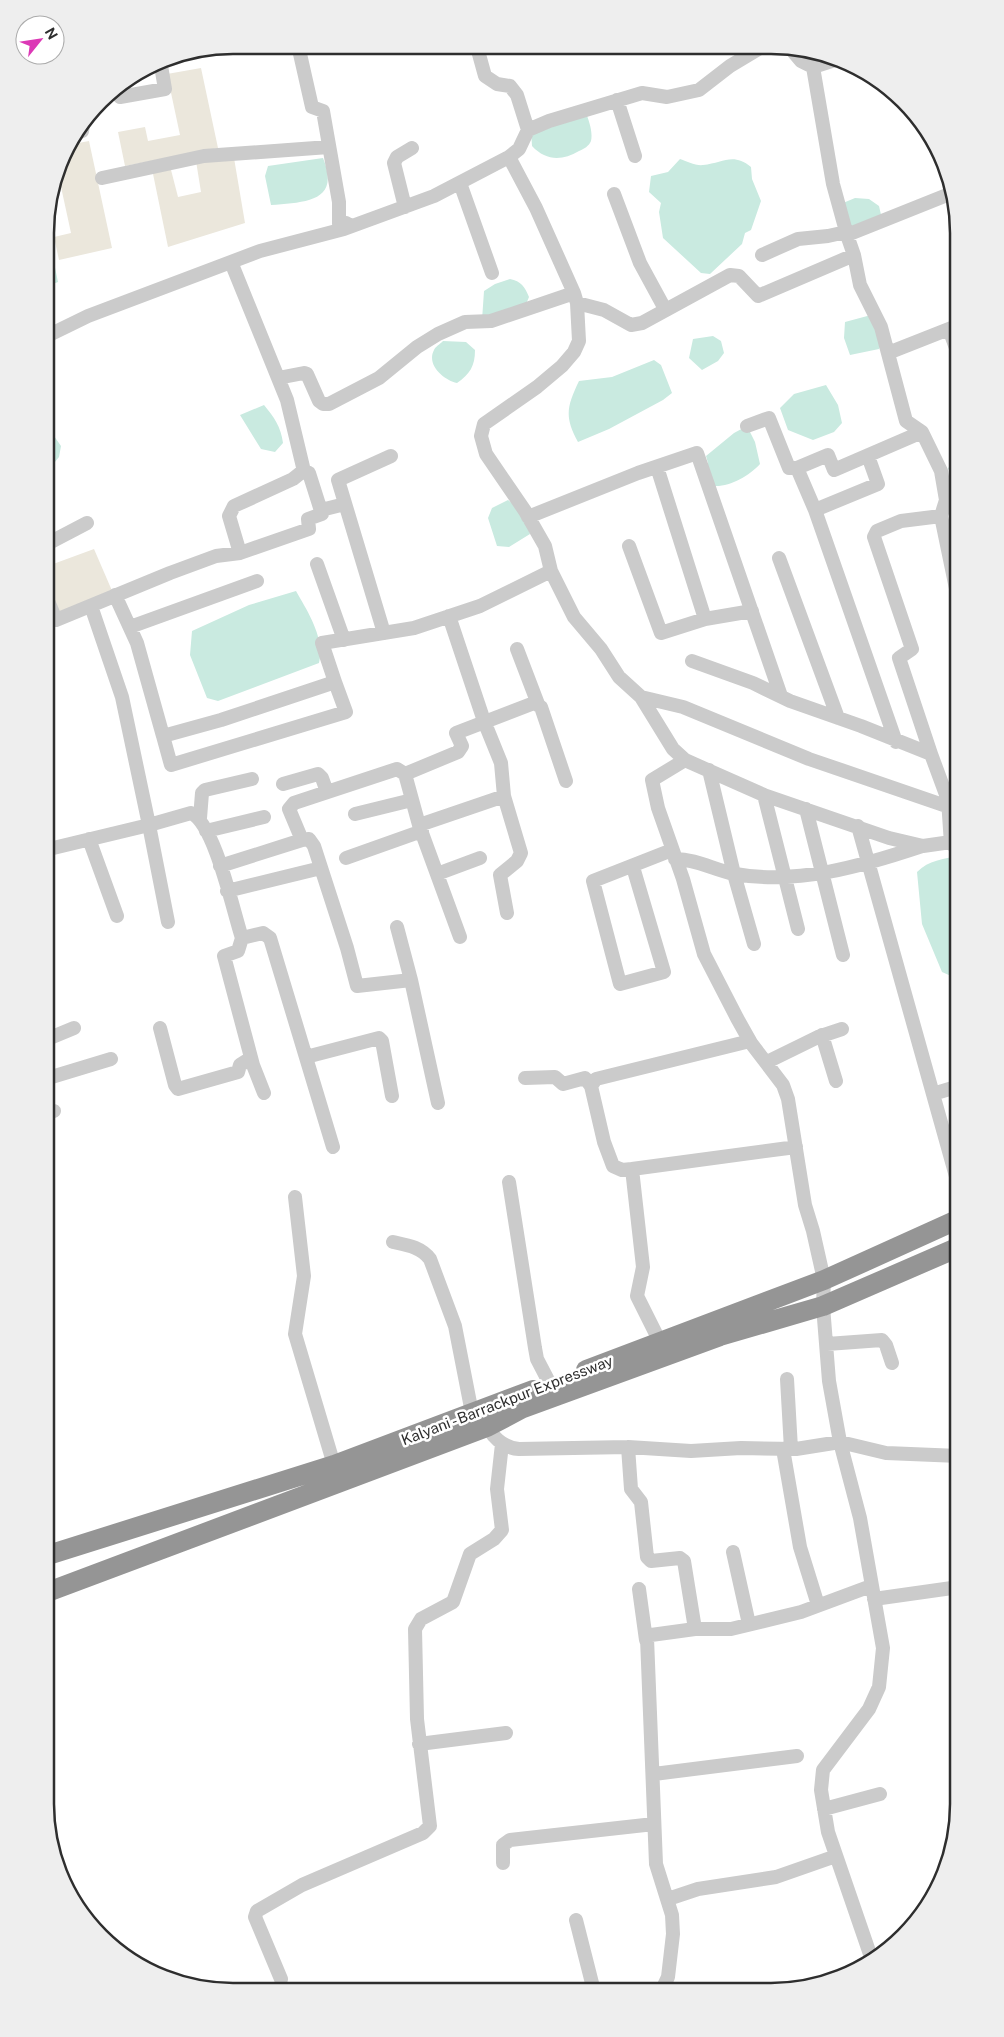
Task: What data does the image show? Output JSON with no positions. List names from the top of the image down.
{
  "streets": {
    "highway": ["Kalyani - Barrackpur Expressway"]
  },
  "north": "top right"
}
